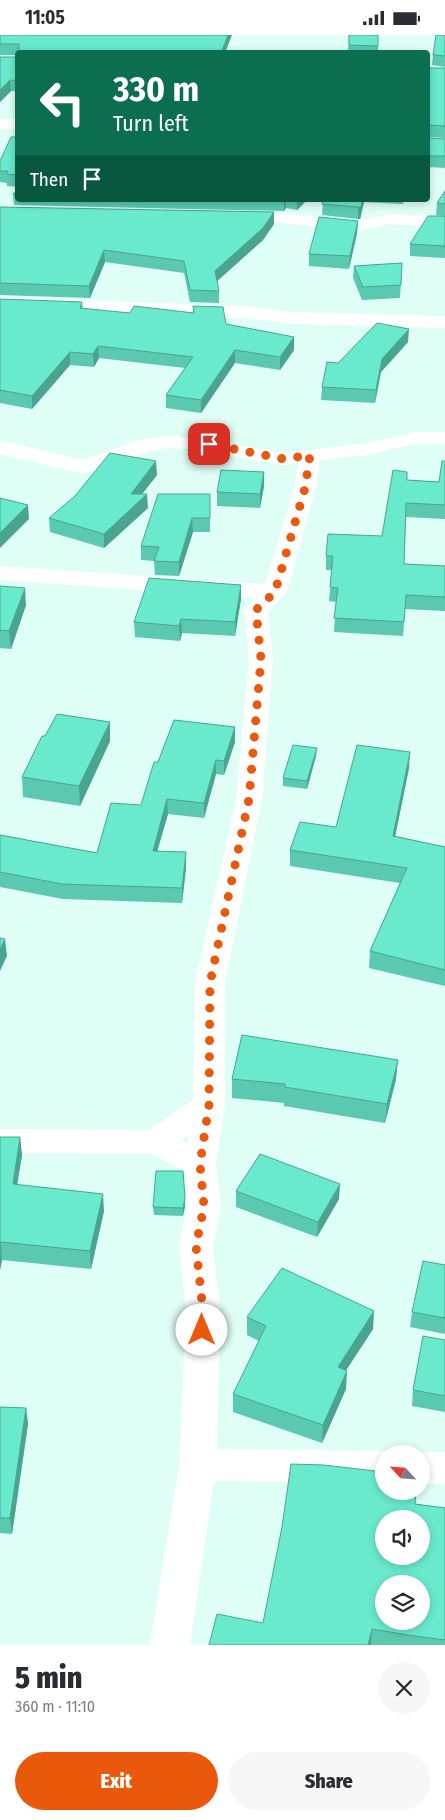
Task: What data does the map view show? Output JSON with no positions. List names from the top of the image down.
{
  "north": "top left",
  "page": {
    "status": "11:05",
    "turn": ["330 m", "Turn left"],
    "then": "Then",
    "heading": ["5 min", "360 m · 11:10"],
    "buttons": ["Exit", "Share"]
  }
}
